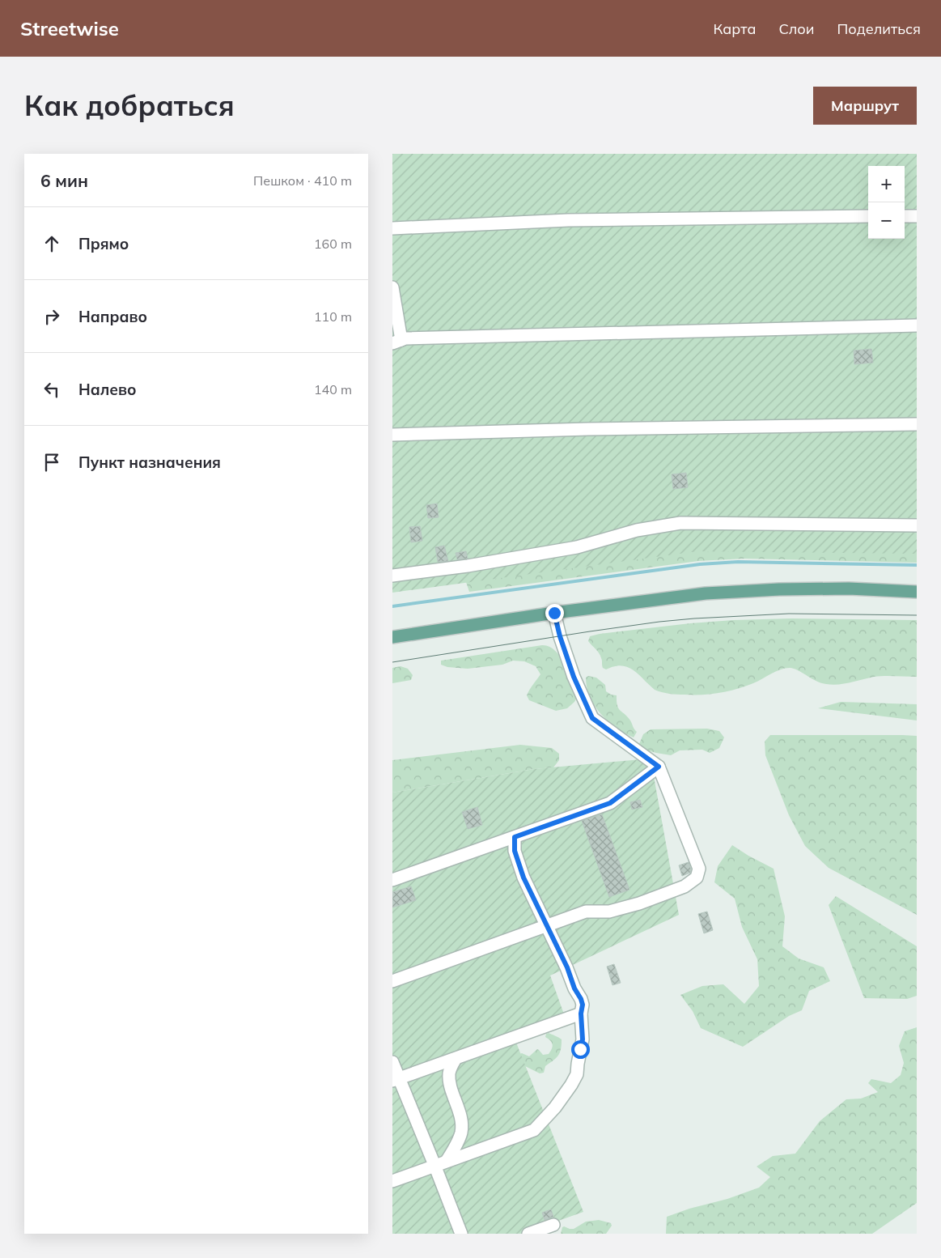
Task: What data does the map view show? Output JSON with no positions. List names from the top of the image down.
{
  "page": {
    "header": "Streetwise",
    "nav": ["Карта", "Слои", "Поделиться"],
    "buttons": "Маршрут",
    "title": "Как добраться",
    "heading": ["6 мин", "Пешком · 410 m"],
    "map_buttons": ["+", "−"],
    "list": [
      ["Прямо", "160 m"],
      ["Направо", "110 m"],
      ["Налево", "140 m"],
      "Пункт назначения"
    ]
  }
}
